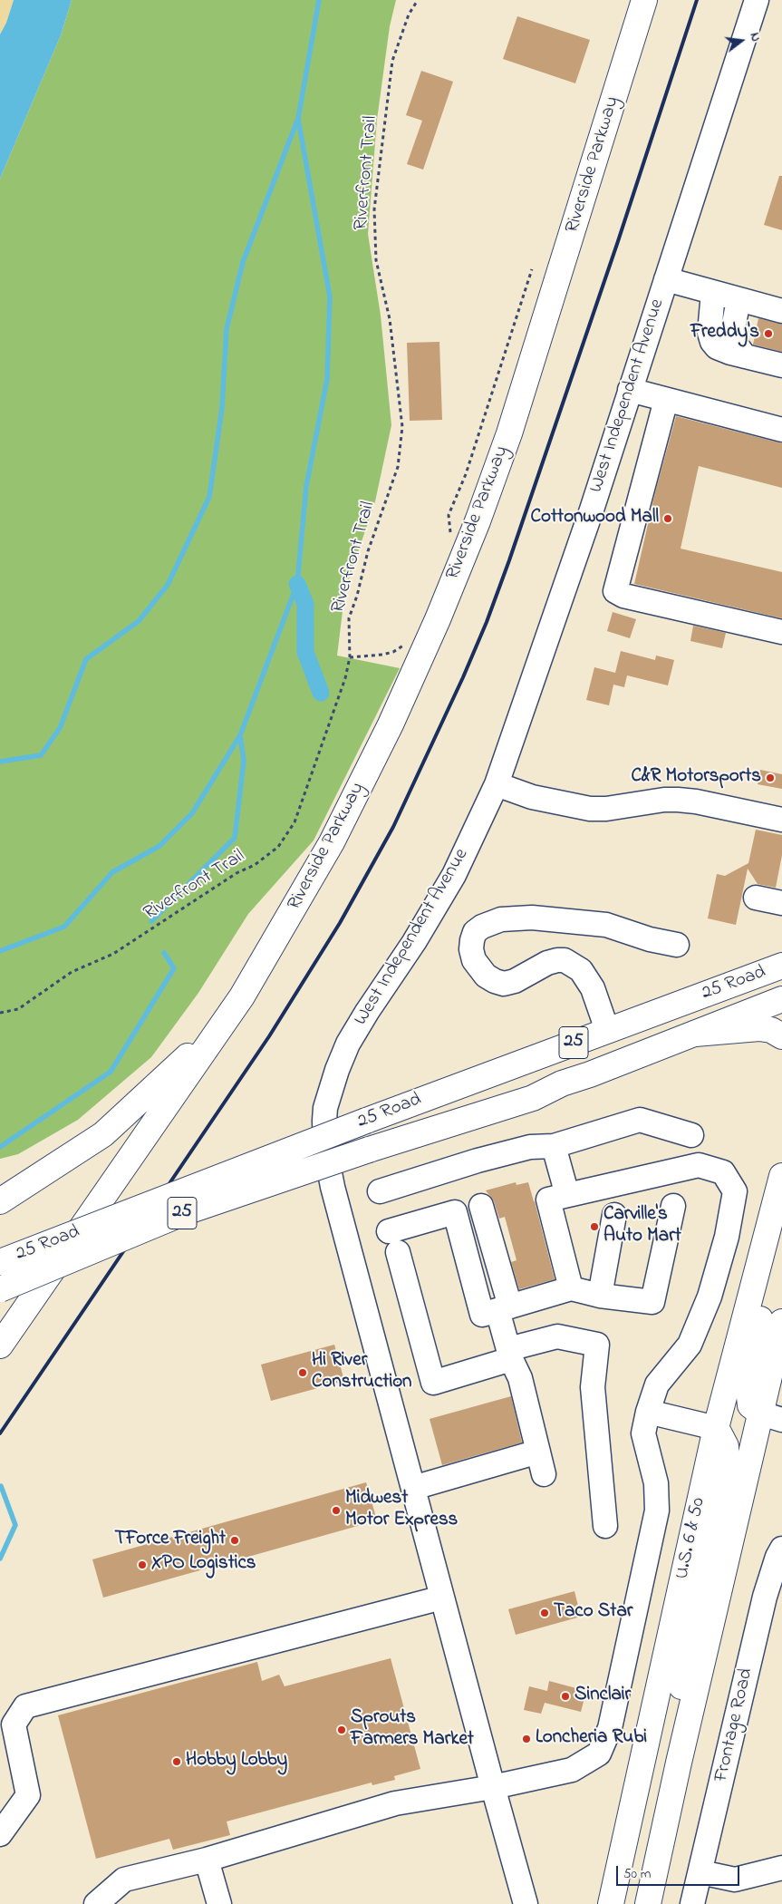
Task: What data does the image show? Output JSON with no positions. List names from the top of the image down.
{
  "streets": {
    "main road": [
      "Riverside Parkway",
      "25 Road",
      "25",
      "U.S. 6 & 50"
    ],
    "street": ["West Independent Avenue", "Frontage Road"],
    "path": ["Riverfront Trail"]
  },
  "places": [
    "Freddy's",
    "Cottonwood Mall",
    "C&R Motorsports",
    "Carville's Auto Mart",
    "Hi River Construction",
    "Midwest Motor Express",
    "TForce Freight",
    "XPO Logistics",
    "Taco Star",
    "Sinclair",
    "Sprouts Farmers Market",
    "Loncheria Rubi",
    "Hobby Lobby"
  ],
  "scale_bar": "50 m",
  "north": "right"
}
